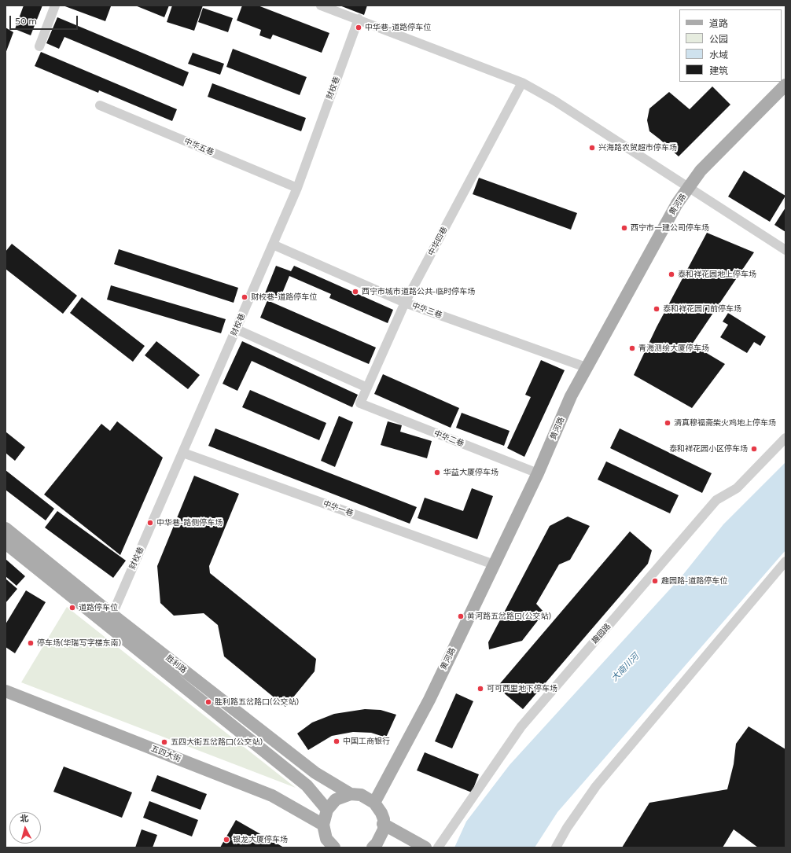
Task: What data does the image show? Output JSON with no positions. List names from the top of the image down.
{
  "streets": {
    "main road": ["黄河路", "胜利路", "五四大街"],
    "street": [
      "财校巷",
      "中华五巷",
      "中华四巷",
      "中华三巷",
      "中华二巷",
      "中华一巷",
      "趣园路"
    ]
  },
  "crossings": [
    ["财校巷", "中华五巷"],
    ["财校巷", "中华三巷"],
    ["财校巷", "中华一巷"],
    ["财校巷", "胜利路"],
    ["黄河路", "中华三巷"],
    ["黄河路", "中华二巷"],
    ["黄河路", "中华一巷"],
    ["黄河路", "胜利路"],
    ["中华四巷", "中华三巷"],
    ["中华四巷", "中华二巷"]
  ],
  "water": ["大南川河"],
  "places": [
    "中华巷-道路停车位",
    "兴海路农贸超市停车场",
    "西宁市一建公司停车场",
    "泰和祥花园地上停车场",
    "西宁市城市道路公共-临时停车场",
    "财校巷-道路停车位",
    "泰和祥花园门前停车场",
    "青海测绘大厦停车场",
    "清真穆福斋柴火鸡地上停车场",
    "泰和祥花园小区停车场",
    "华益大厦停车场",
    "中华巷-路侧停车场",
    "趣园路-道路停车位",
    "道路停车位",
    "黄河路五岔路口(公交站)",
    "停车场(华瑞写字楼东南)",
    "可可西里地下停车场",
    "胜利路五岔路口(公交站)",
    "中国工商银行",
    "五四大街五岔路口(公交站)",
    "银龙大厦停车场"
  ],
  "legend": [
    "道路",
    "公园",
    "水域",
    "建筑"
  ],
  "scale_bar": "50 m",
  "north": "top"
}
